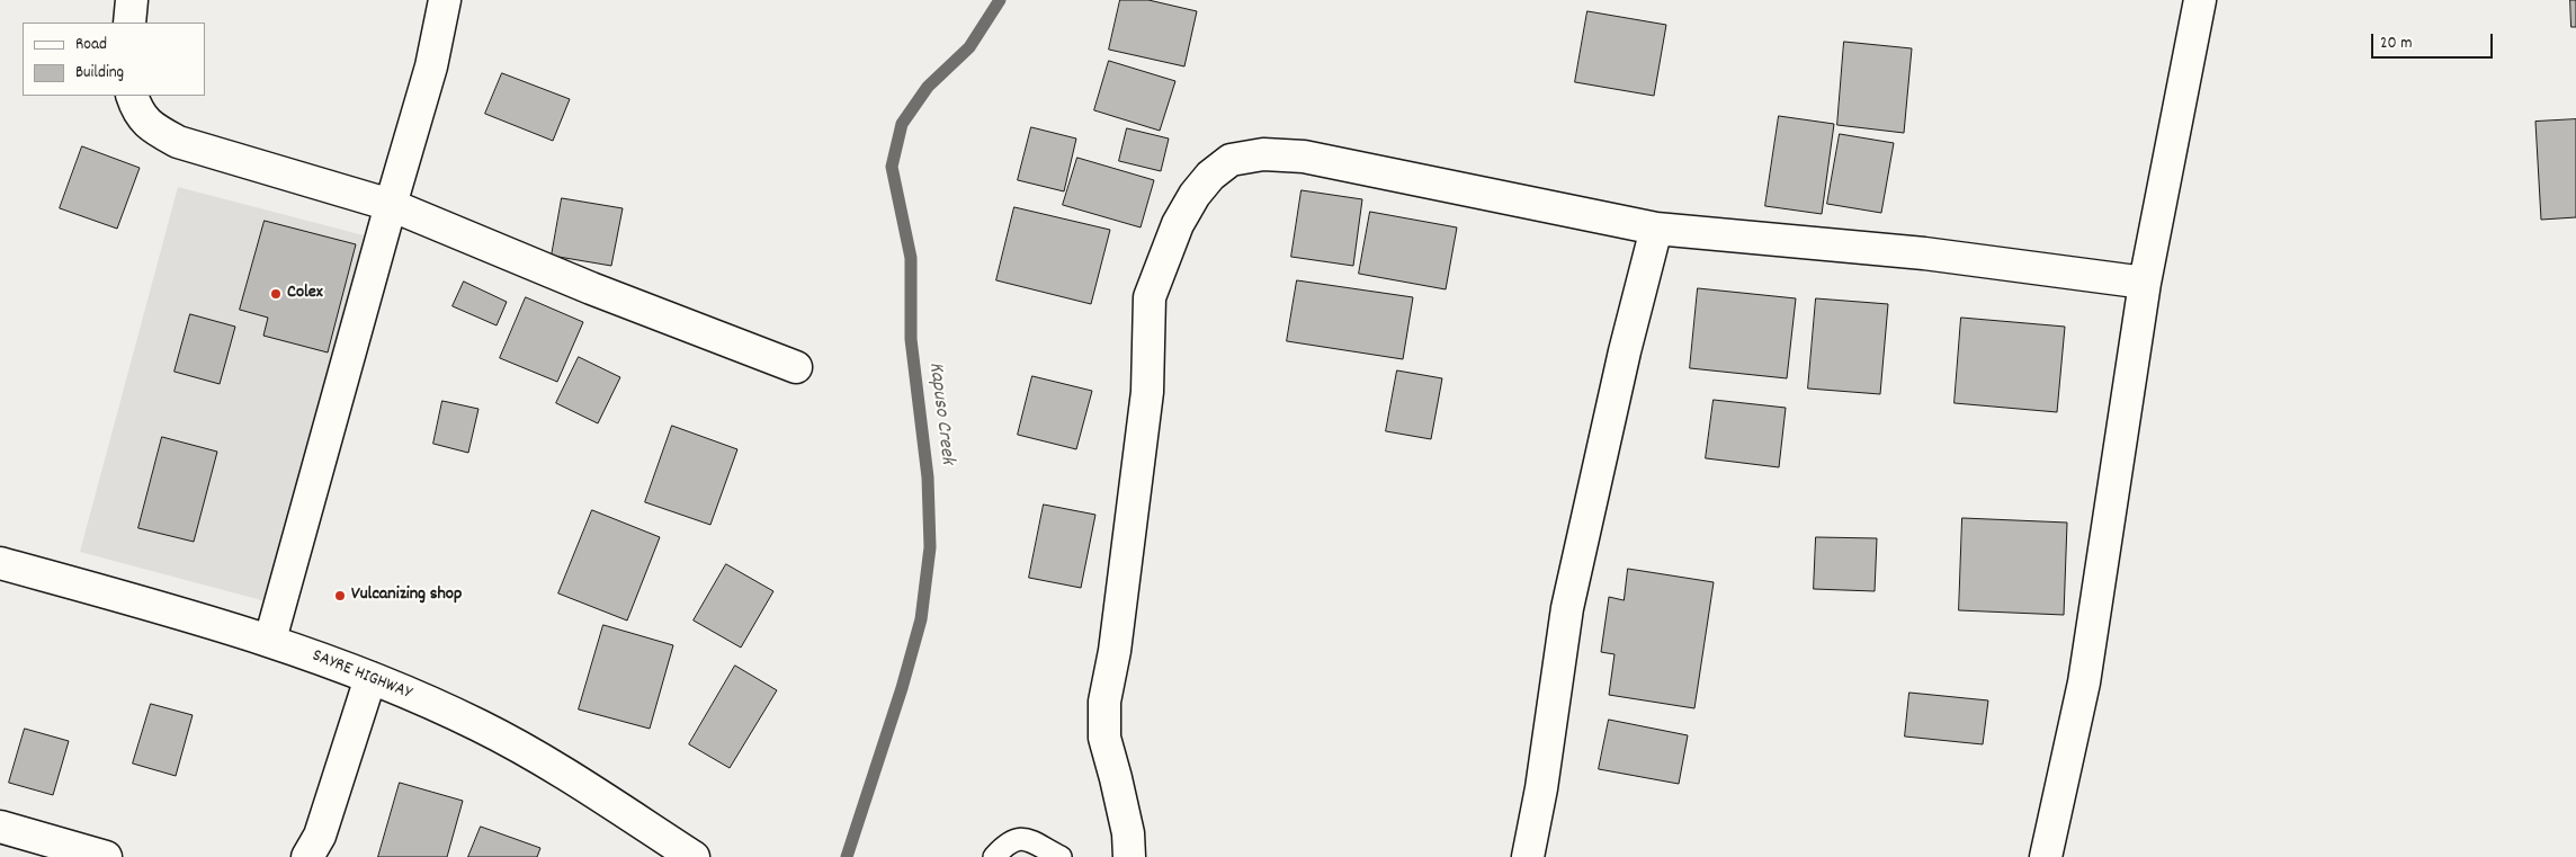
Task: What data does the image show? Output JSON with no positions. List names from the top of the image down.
{
  "streets": {
    "main road": ["SAYRE HIGHWAY"]
  },
  "water": ["Kapuso Creek"],
  "places": ["Colex", "Vulcanizing shop"],
  "legend": ["Road", "Building"],
  "scale_bar": "20 m"
}
